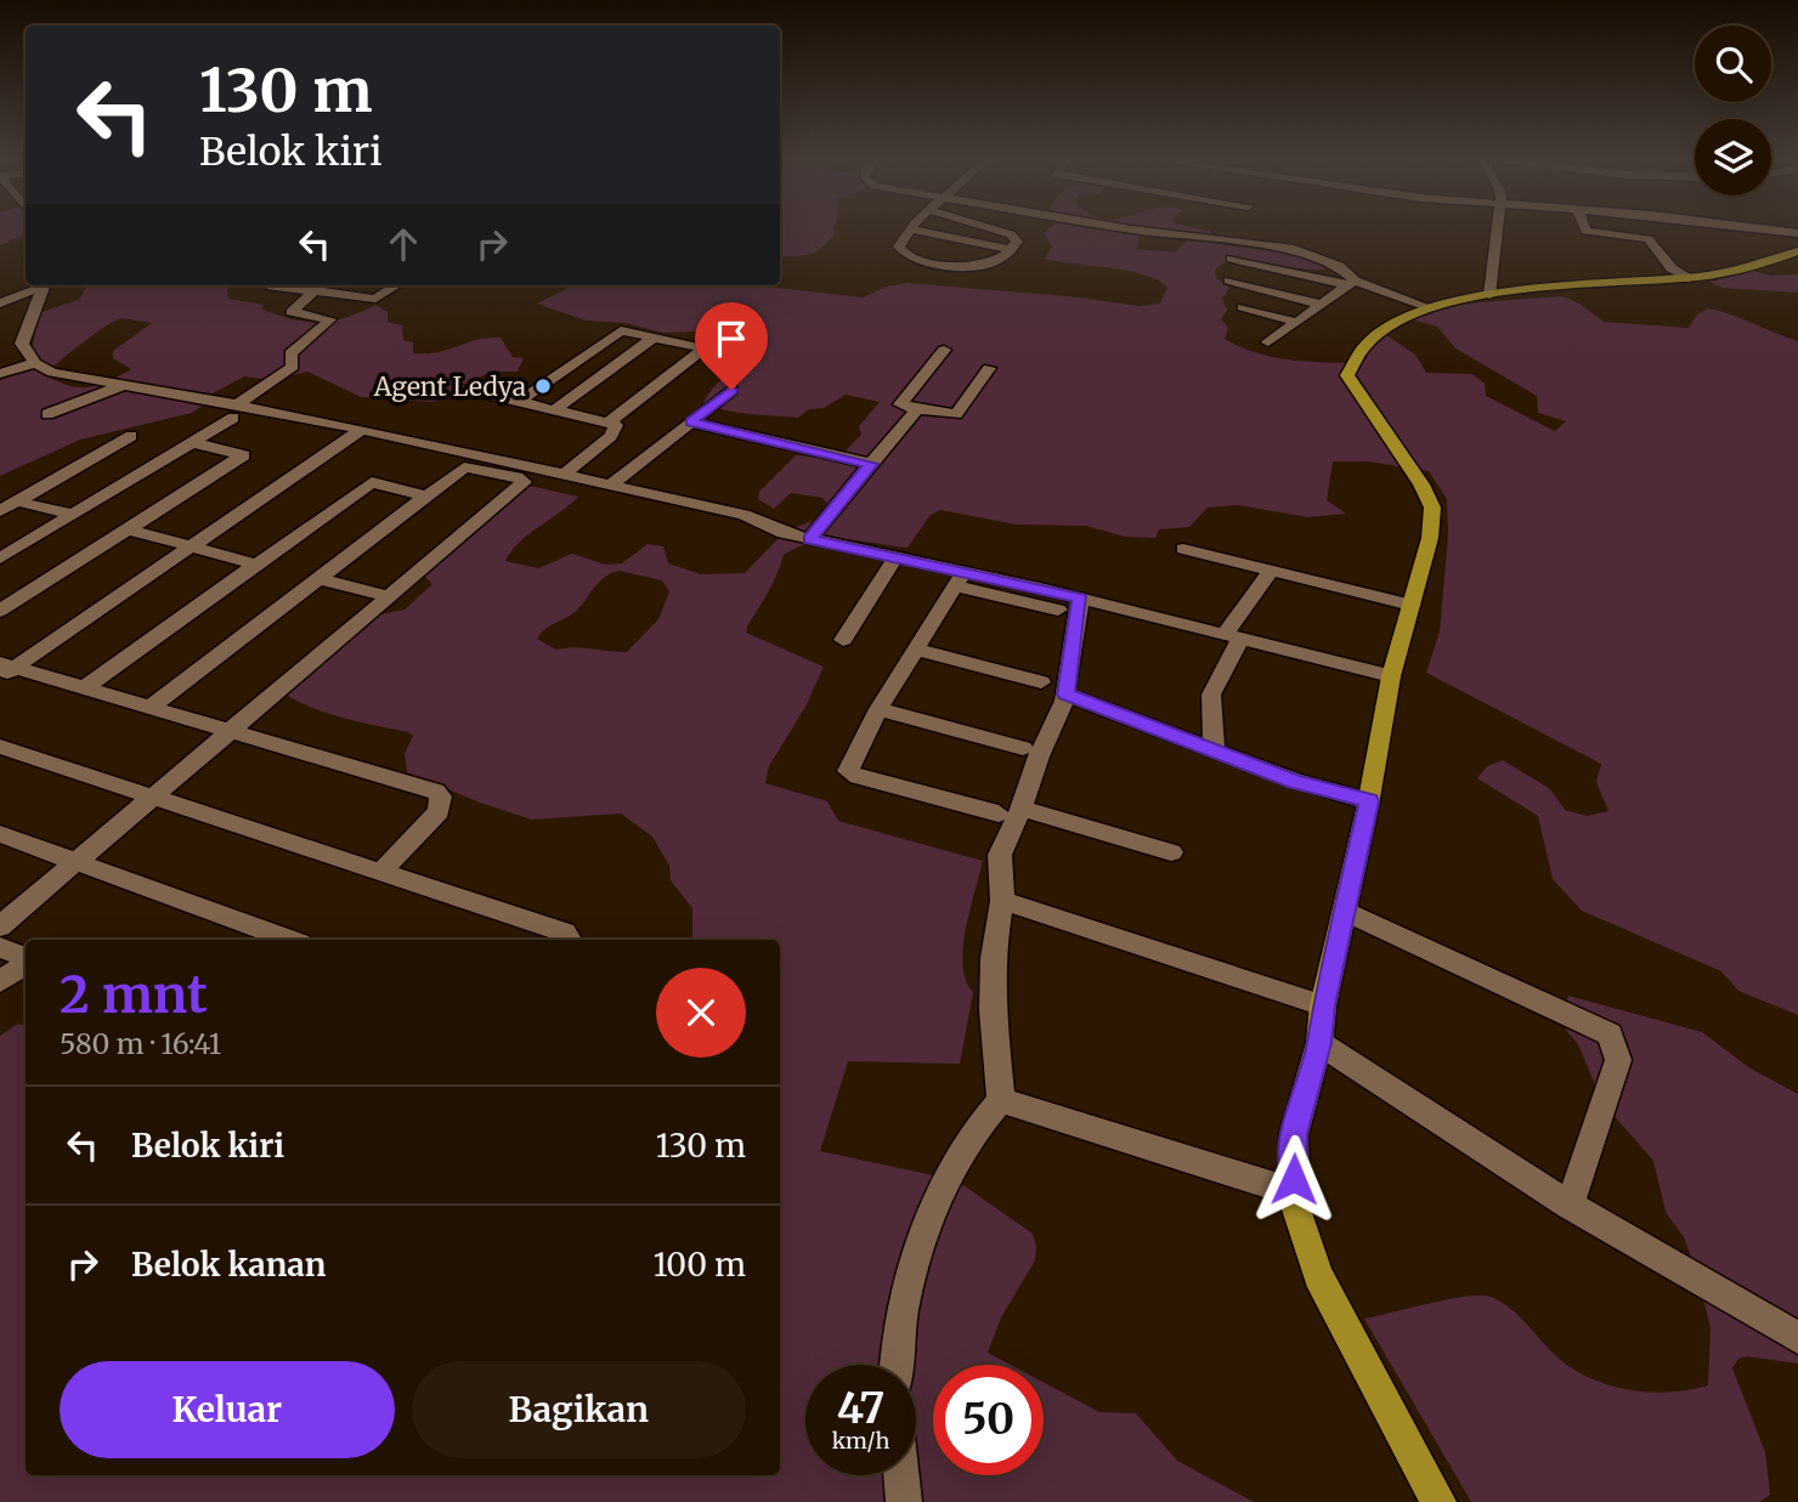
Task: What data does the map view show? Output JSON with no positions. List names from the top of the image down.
{
  "places": ["Agent Ledya"],
  "page": {
    "turn": ["130 m", "Belok kiri"],
    "heading": ["2 mnt", "580 m · 16:41"],
    "list": [
      {
        "name": "Belok kiri",
        "value": "130 m"
      },
      {
        "name": "Belok kanan",
        "value": "100 m"
      }
    ],
    "buttons": ["Keluar", "Bagikan"],
    "speed": "47 km/h",
    "limit": "50"
  }
}
